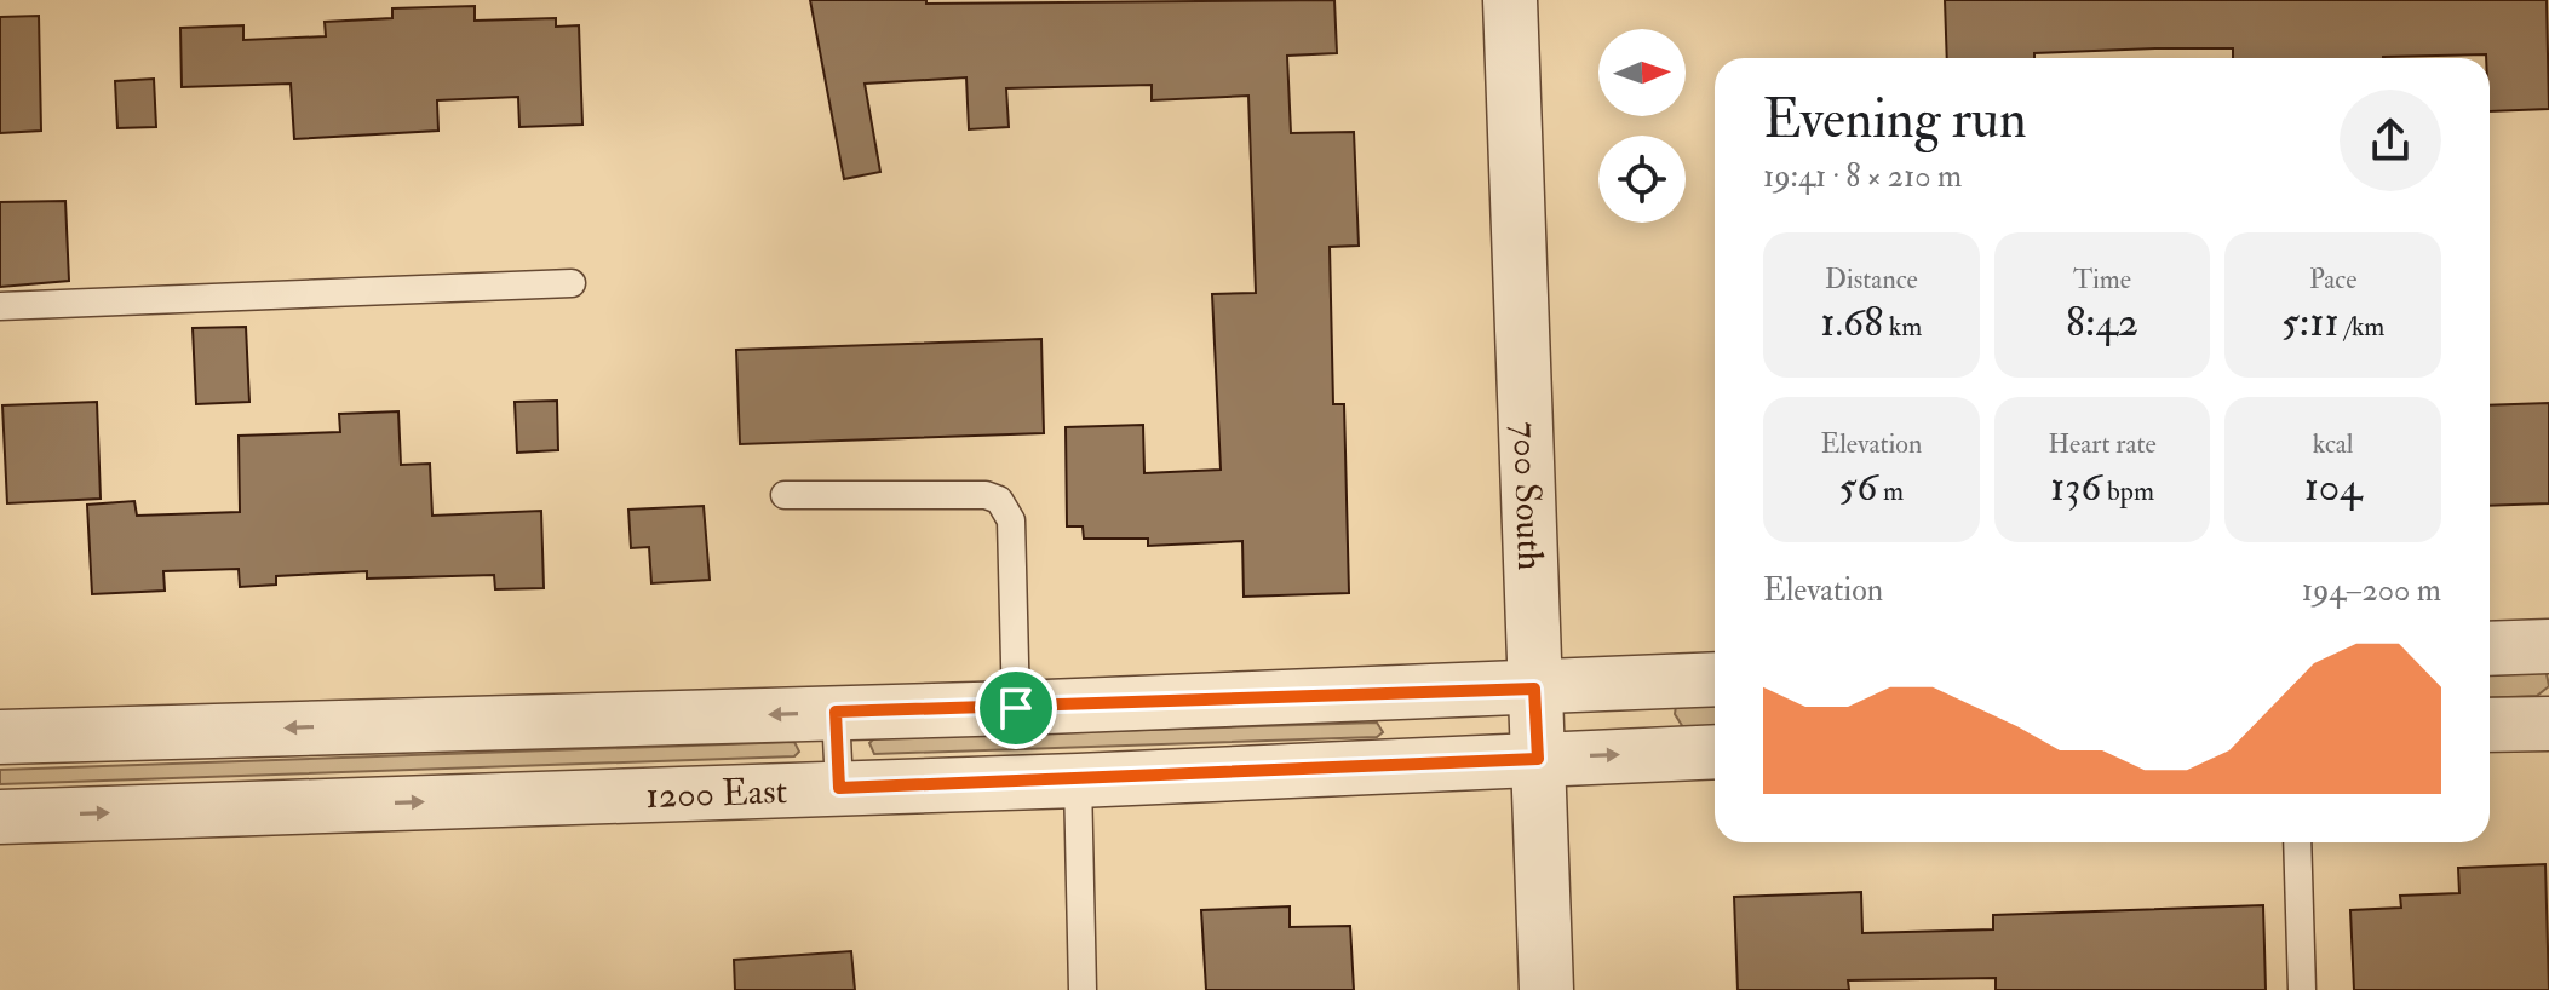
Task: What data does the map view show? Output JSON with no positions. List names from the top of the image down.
{
  "streets": {
    "street": ["700 South", "1200 East"]
  },
  "crossings": [
    ["700 South", "1200 East"]
  ],
  "north": "right",
  "page": {
    "heading": ["Evening run", "19:41 · 8 × 210 m"],
    "stats": [
      ["Distance", "1.68 km"],
      ["Time", "8:42"],
      ["Pace", "5:11 /km"],
      ["Elevation", "56 m"],
      ["Heart rate", "136 bpm"],
      ["kcal", "104"]
    ],
    "chart": ["Elevation", "194–200 m"]
  }
}
